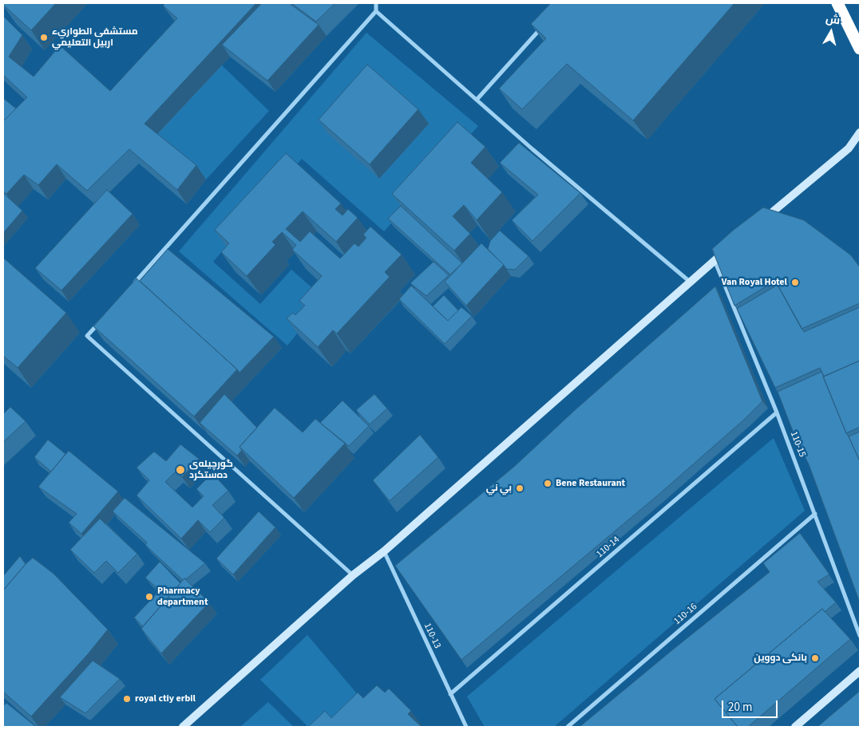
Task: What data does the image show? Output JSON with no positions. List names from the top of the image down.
{
  "streets": {
    "street": [
      "110-15",
      "110-14",
      "110-16",
      "110-13"
    ]
  },
  "crossings": [
    ["110-15", "110-14"],
    ["110-15", "110-16"],
    ["110-14", "110-13"]
  ],
  "places": [
    "مستشفى الطواريء اربيل التعليمي",
    "Van Royal Hotel",
    "گورچیله‌ی ده‌ستكرد",
    "Bene Restaurant",
    "بي ني",
    "Pharmacy department",
    "بانکی دووین",
    "royal ctiy erbil"
  ],
  "scale_bar": "20 m",
  "north": "top"
}
